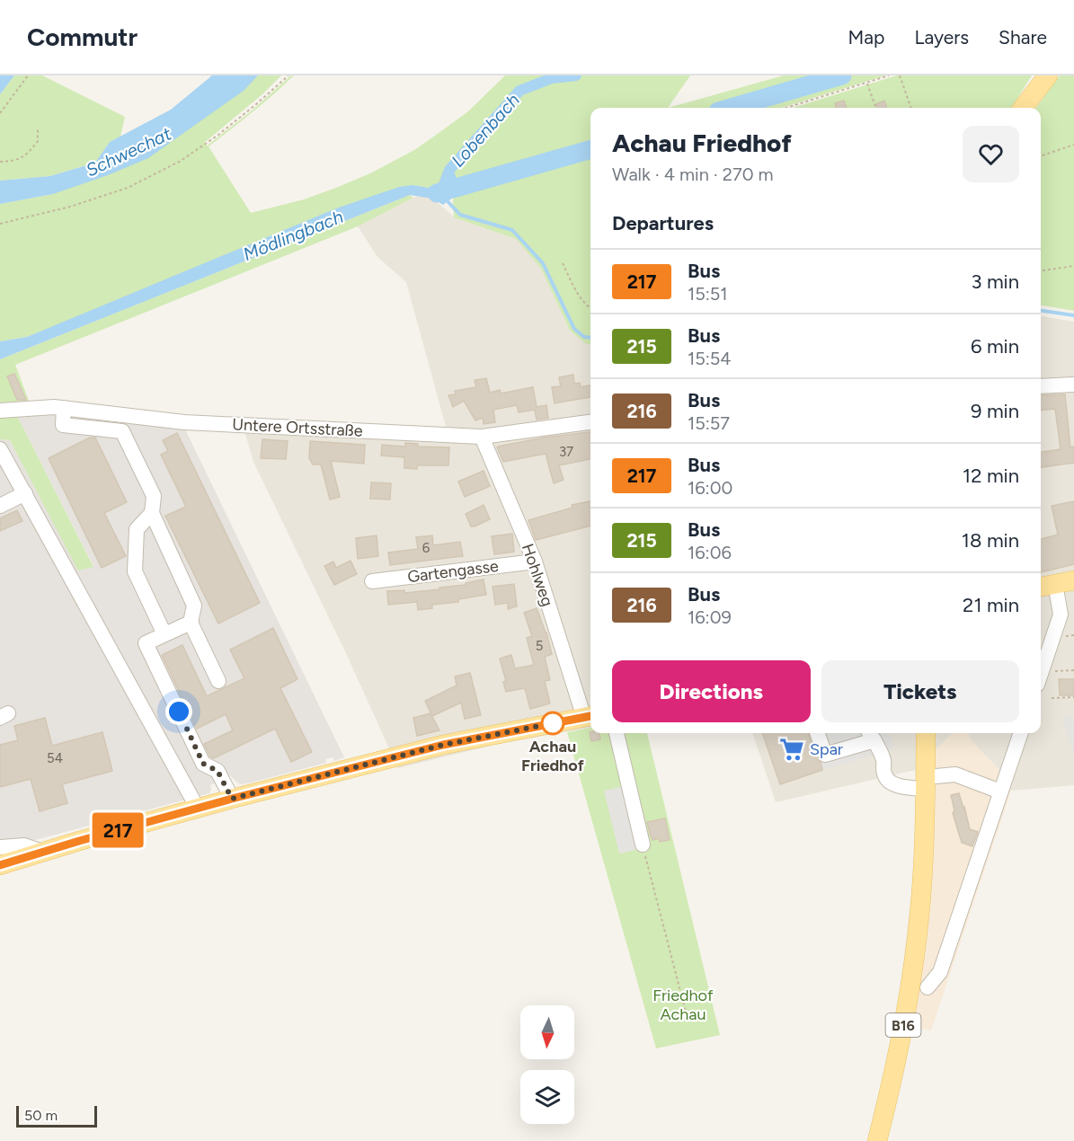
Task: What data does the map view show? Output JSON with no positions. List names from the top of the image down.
{
  "streets": {
    "main road": ["B16"],
    "street": ["Untere Ortsstraße", "Gartengasse", "Hohlweg"]
  },
  "crossings": [
    ["Untere Ortsstraße", "Hohlweg"],
    ["Gartengasse", "Hohlweg"]
  ],
  "water": ["Lobenbach", "Schwechat", "Mödlingbach"],
  "parks": ["Friedhof Achau"],
  "places": {
    "other": ["Achau Friedhof"],
    "supermarket": ["Spar"]
  },
  "lines": ["bus line 217"],
  "house_numbers": [
    "37",
    "6",
    "5",
    "54"
  ],
  "scale_bar": "50 m",
  "north": "bottom",
  "page": {
    "header": "Commutr",
    "nav": ["Map", "Layers", "Share"],
    "on_map": "217",
    "heading": [
      ["Achau Friedhof", "Walk · 4 min · 270 m"],
      "Departures"
    ],
    "list": [
      {
        "mark": "217",
        "name": "Bus",
        "note": "15:51",
        "value": "3 min"
      },
      {
        "mark": "215",
        "name": "Bus",
        "note": "15:54",
        "value": "6 min"
      },
      {
        "mark": "216",
        "name": "Bus",
        "note": "15:57",
        "value": "9 min"
      },
      {
        "mark": "217",
        "name": "Bus",
        "note": "16:00",
        "value": "12 min"
      },
      {
        "mark": "215",
        "name": "Bus",
        "note": "16:06",
        "value": "18 min"
      },
      {
        "mark": "216",
        "name": "Bus",
        "note": "16:09",
        "value": "21 min"
      }
    ],
    "buttons": ["Directions", "Tickets"],
    "scale": "50 m"
  }
}
